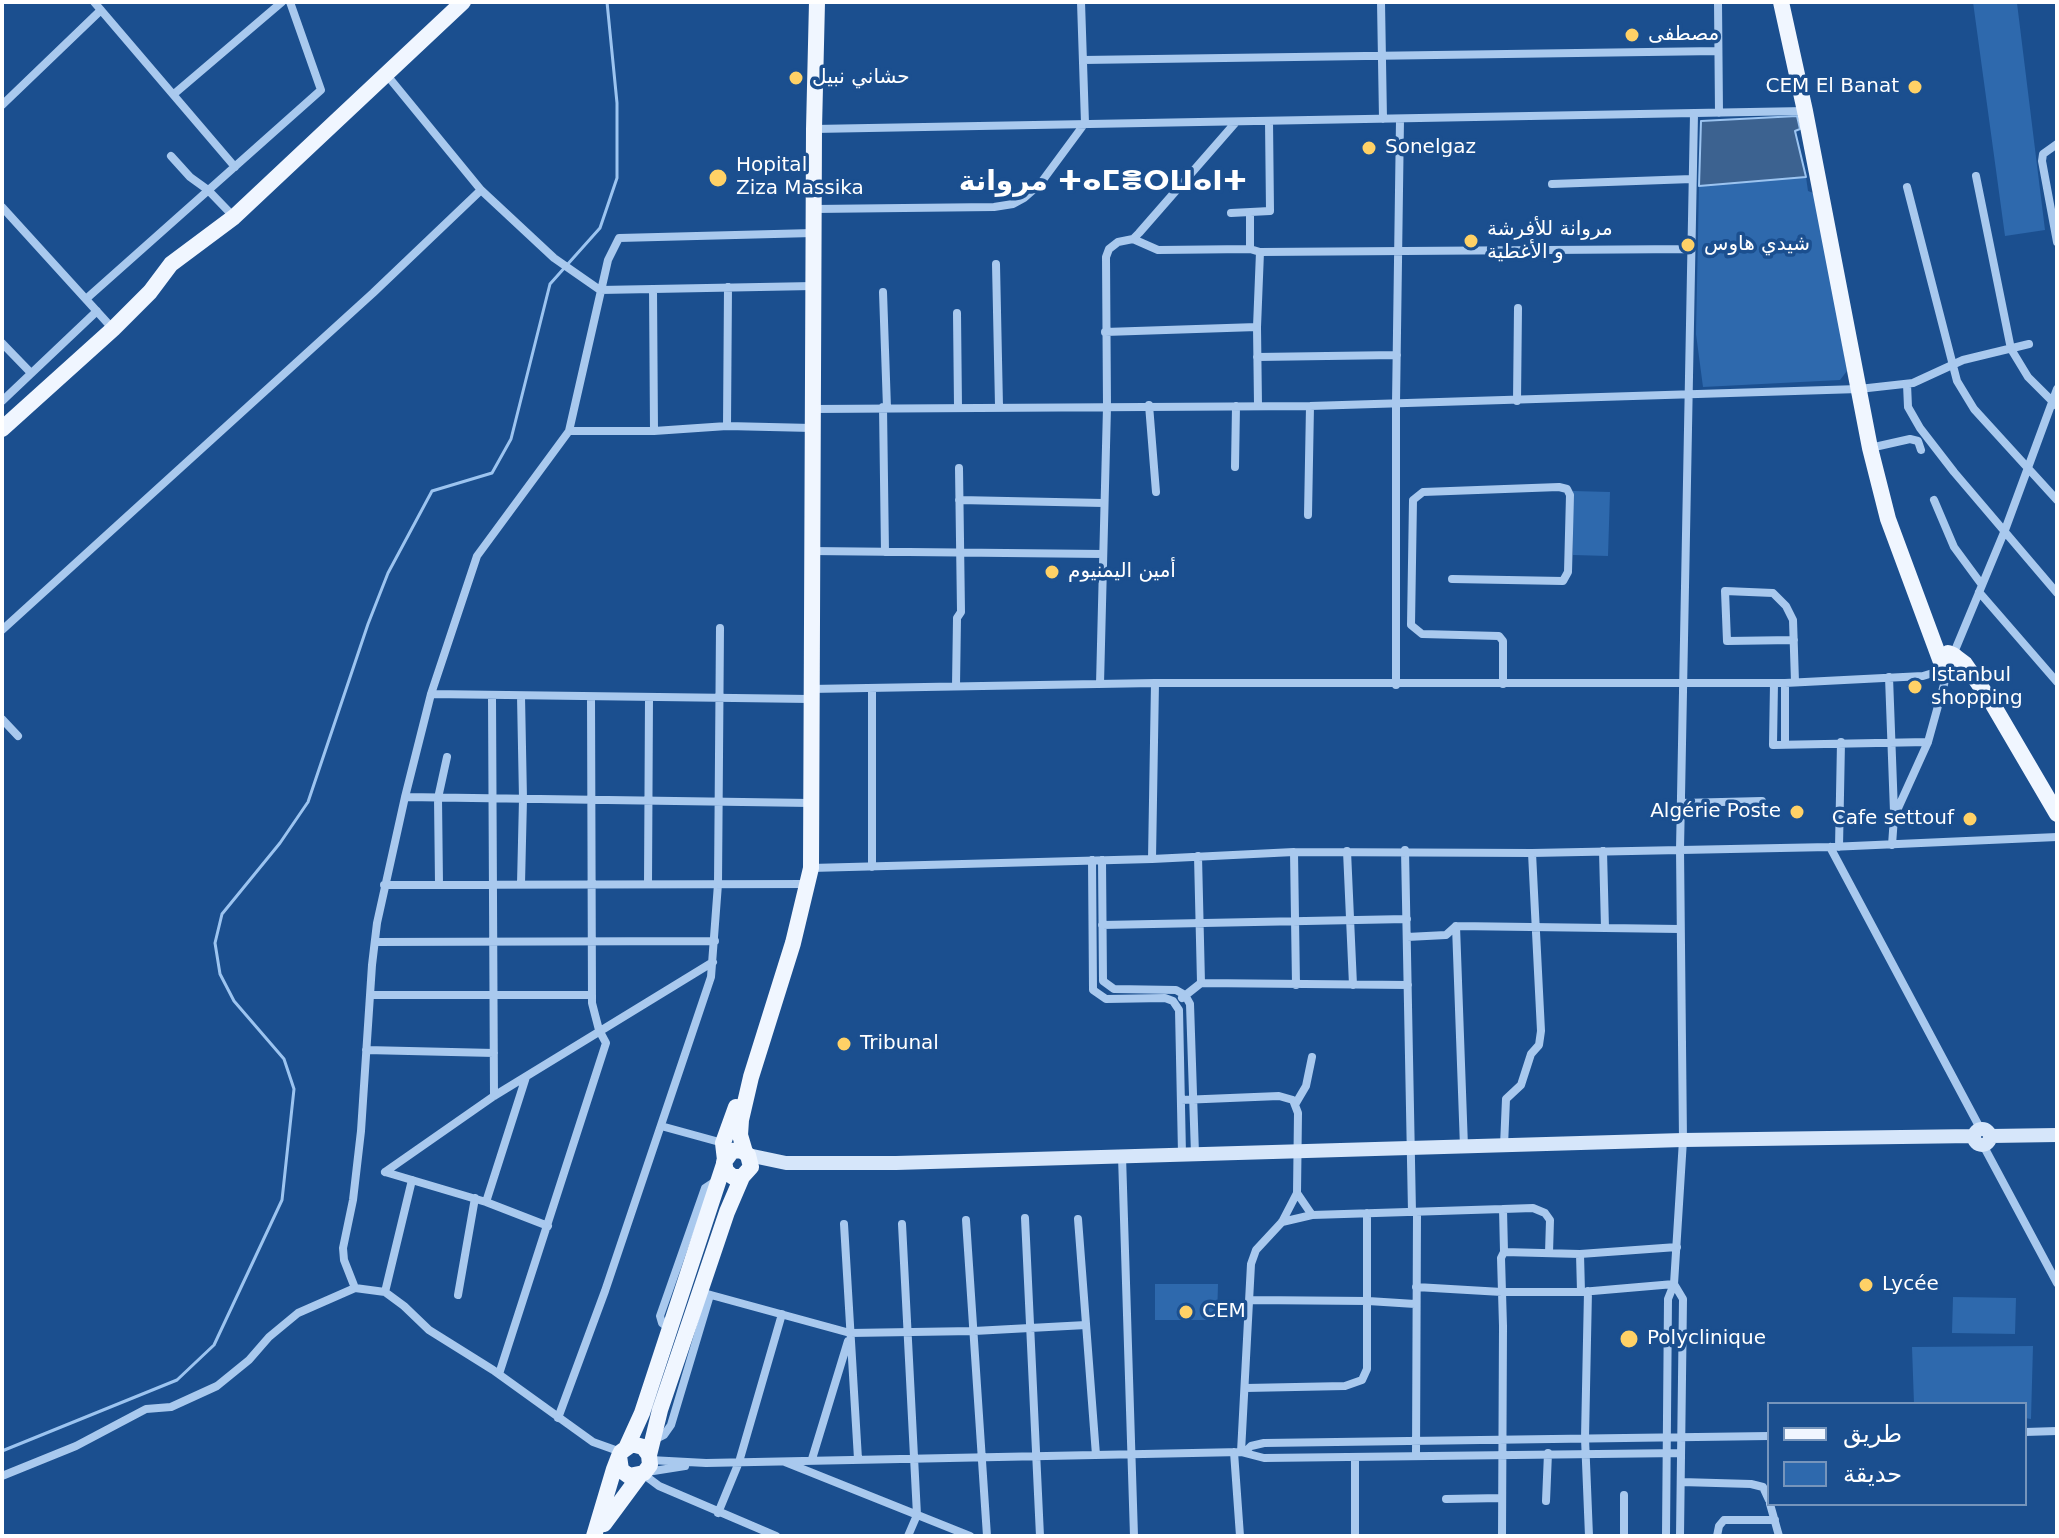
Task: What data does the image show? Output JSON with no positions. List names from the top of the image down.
{
  "districts": ["مروانة ⵜⴰⵎⴻⵔⵡⴰⵏⵜ"],
  "places": [
    "مصطفى",
    "حشاني نبيل",
    "CEM El Banat",
    "Sonelgaz",
    "Hopital Ziza Massika",
    "مروانة للأفرشة و الأغطية",
    "شيدي هاوس",
    "أمين اليمنيوم",
    "Istanbul shopping",
    "Algérie Poste",
    "Cafe settouf",
    "Tribunal",
    "Lycée",
    "CEM",
    "Polyclinique"
  ],
  "legend": ["طريق", "حديقة"]
}
